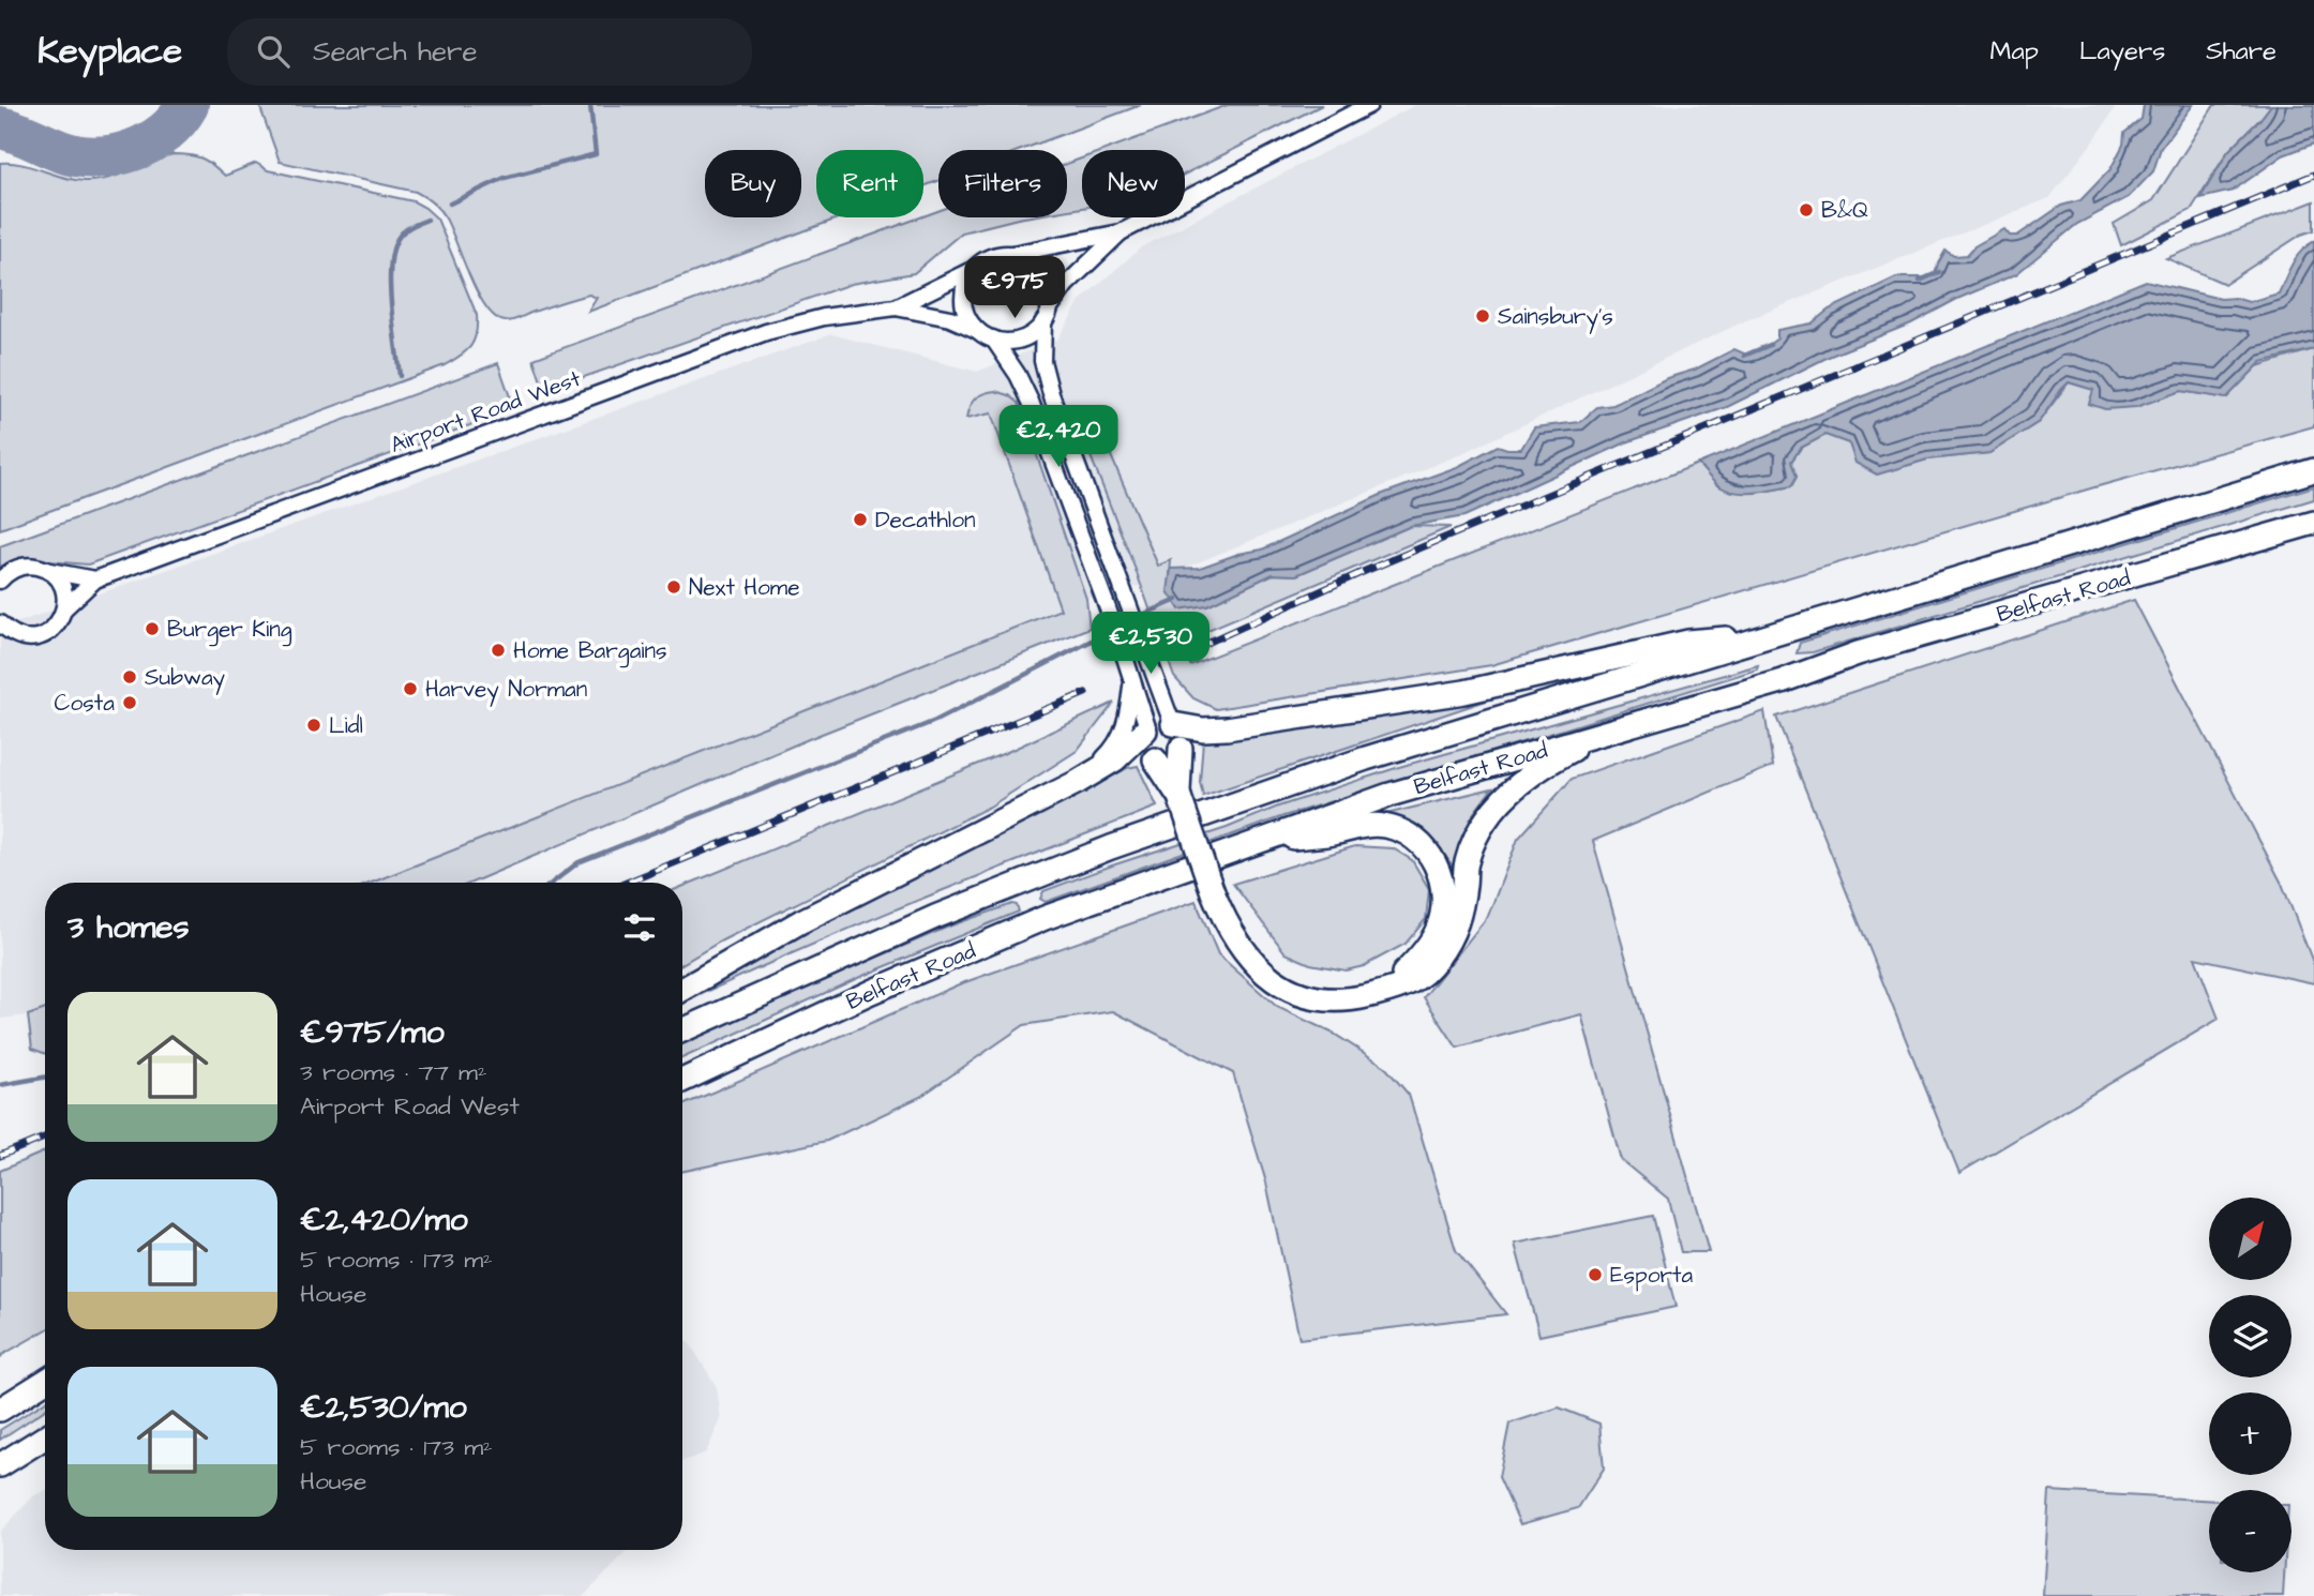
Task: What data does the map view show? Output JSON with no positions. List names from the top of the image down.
{
  "streets": {
    "highway": ["Belfast Road"],
    "street": ["Airport Road West"]
  },
  "places": [
    "B&Q",
    "Sainsbury's",
    "Decathlon",
    "Next Home",
    "Burger King",
    "Home Bargains",
    "Subway",
    "Harvey Norman",
    "Costa",
    "Lidl",
    "Esporta"
  ],
  "north": "top right",
  "page": {
    "header": "Keyplace",
    "search": "Search here",
    "nav": ["Map", "Layers", "Share"],
    "chip": [
      "Buy",
      "Rent",
      "Filters",
      "New"
    ],
    "price": ["€975", "€2,420", "€2,530"],
    "heading": "3 homes",
    "list": [
      {
        "name": "€975/mo",
        "note": "3 rooms · 77 m² · Airport Road West"
      },
      {
        "name": "€2,420/mo",
        "note": "5 rooms · 173 m² · House"
      },
      {
        "name": "€2,530/mo",
        "note": "5 rooms · 173 m² · House"
      }
    ],
    "map_buttons": ["+", "−"]
  }
}
